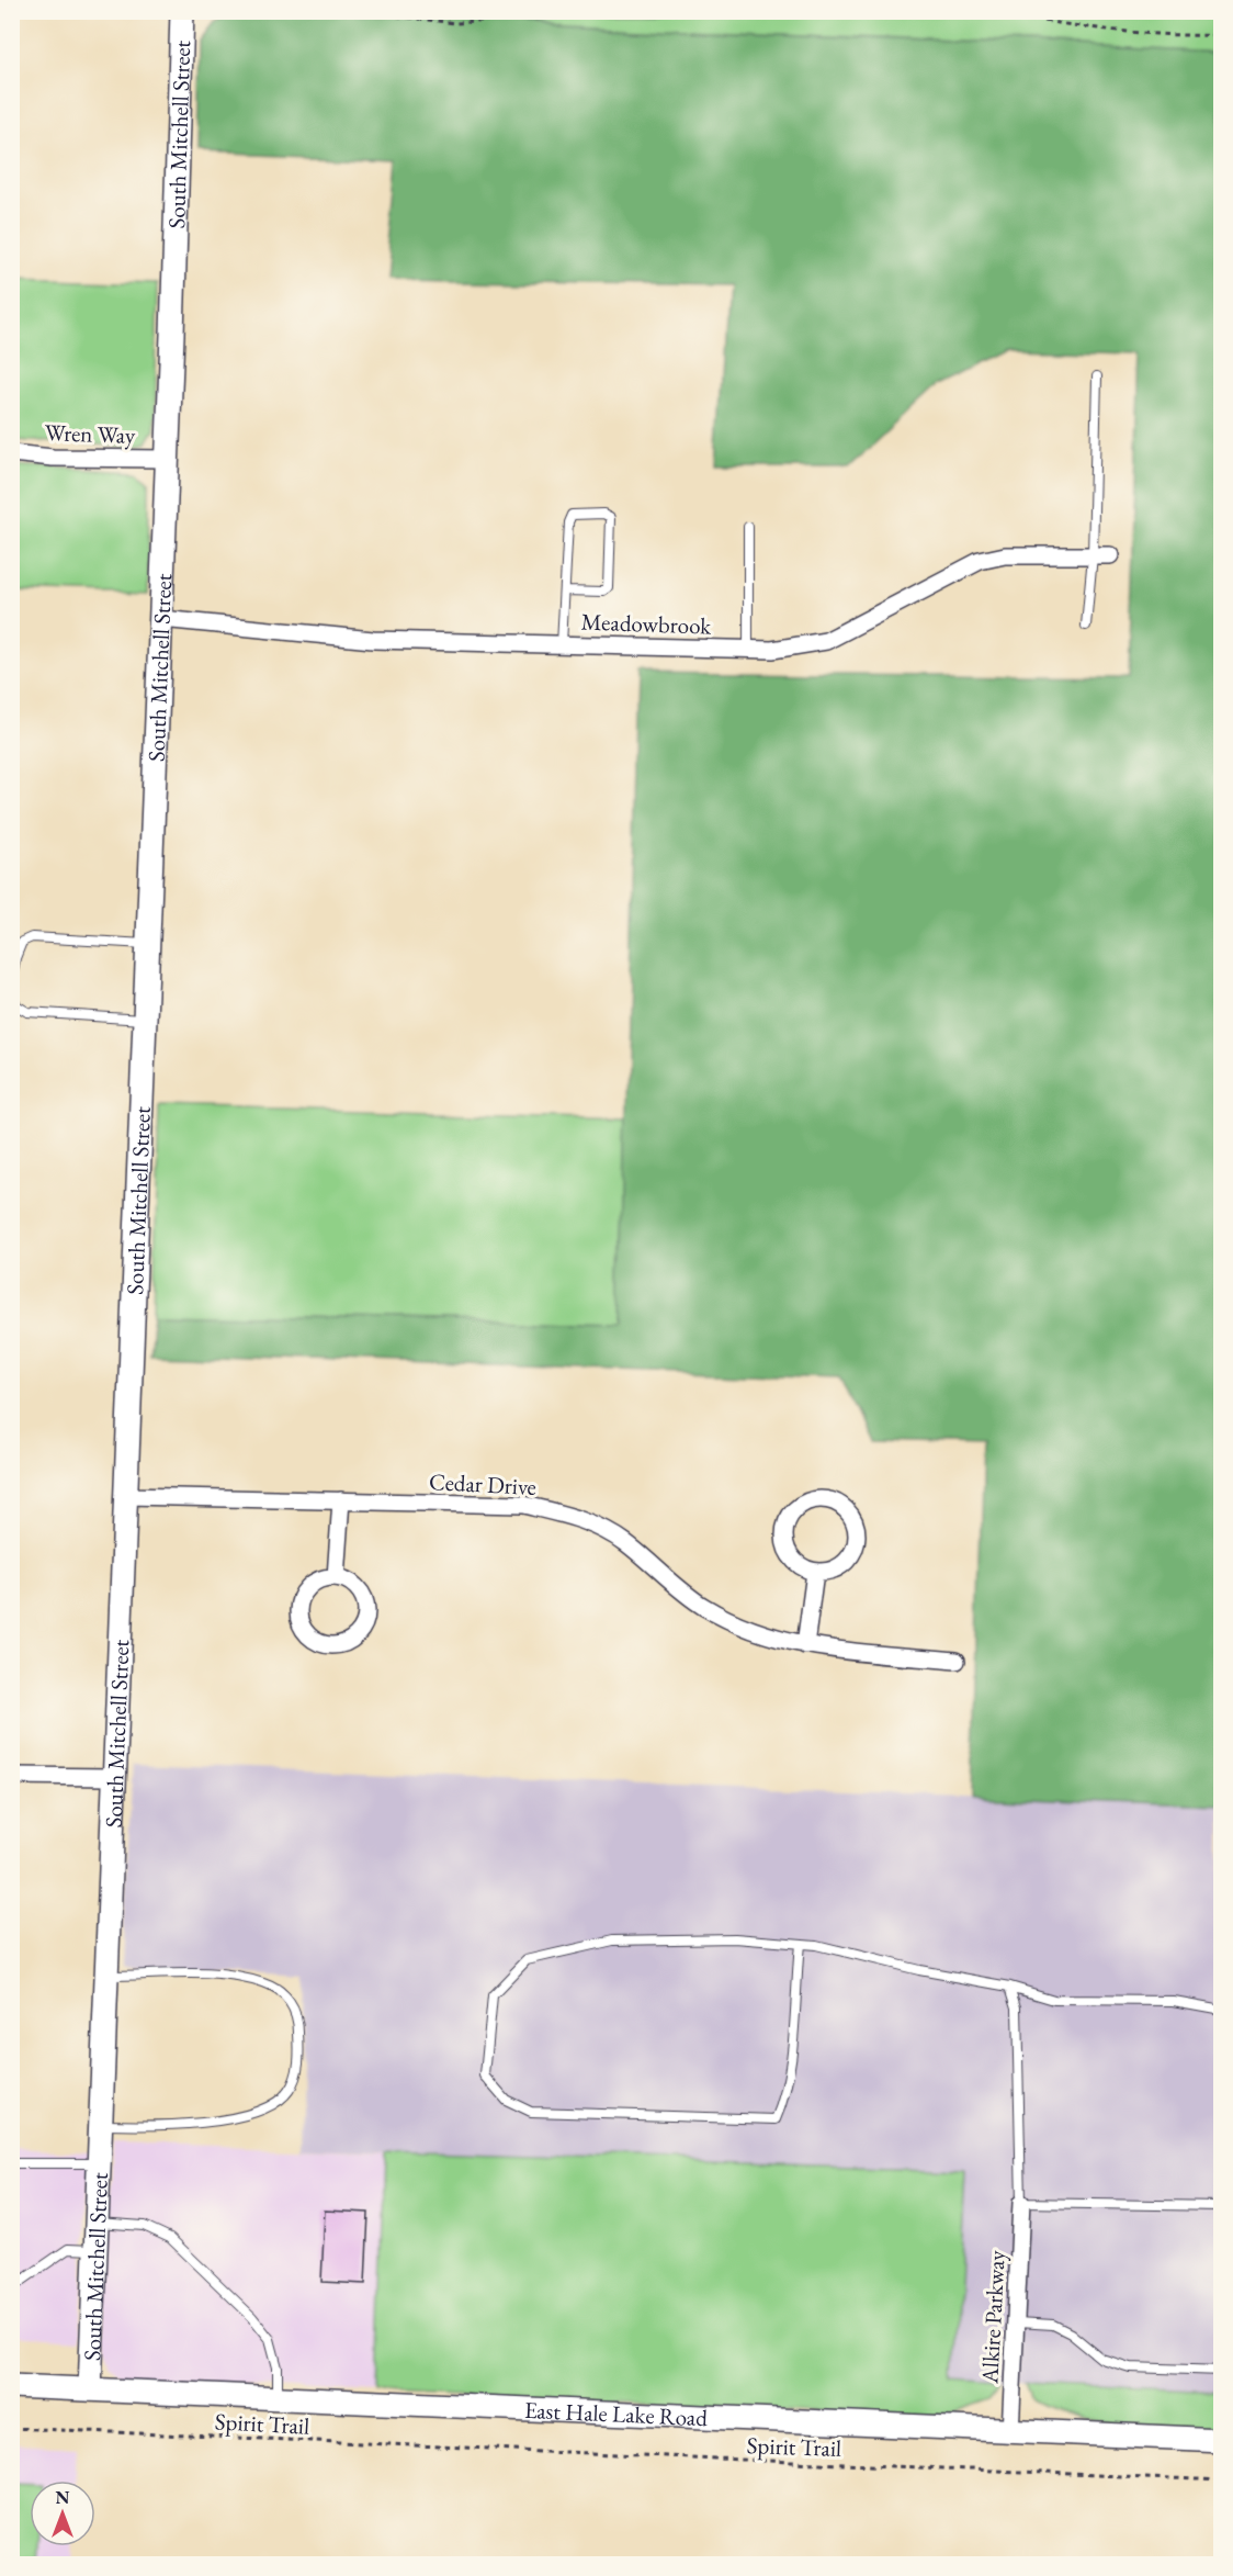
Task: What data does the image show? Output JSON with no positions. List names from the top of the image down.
{
  "streets": {
    "street": [
      "South Mitchell Street",
      "Wren Way",
      "Meadowbrook",
      "Cedar Drive",
      "Alkire Parkway",
      "East Hale Lake Road"
    ],
    "path": ["Spirit Trail"]
  },
  "crossings": [
    ["South Mitchell Street", "Wren Way"],
    ["South Mitchell Street", "Meadowbrook"],
    ["South Mitchell Street", "Cedar Drive"],
    ["South Mitchell Street", "East Hale Lake Road"],
    ["Alkire Parkway", "East Hale Lake Road"]
  ],
  "north": "top"
}
